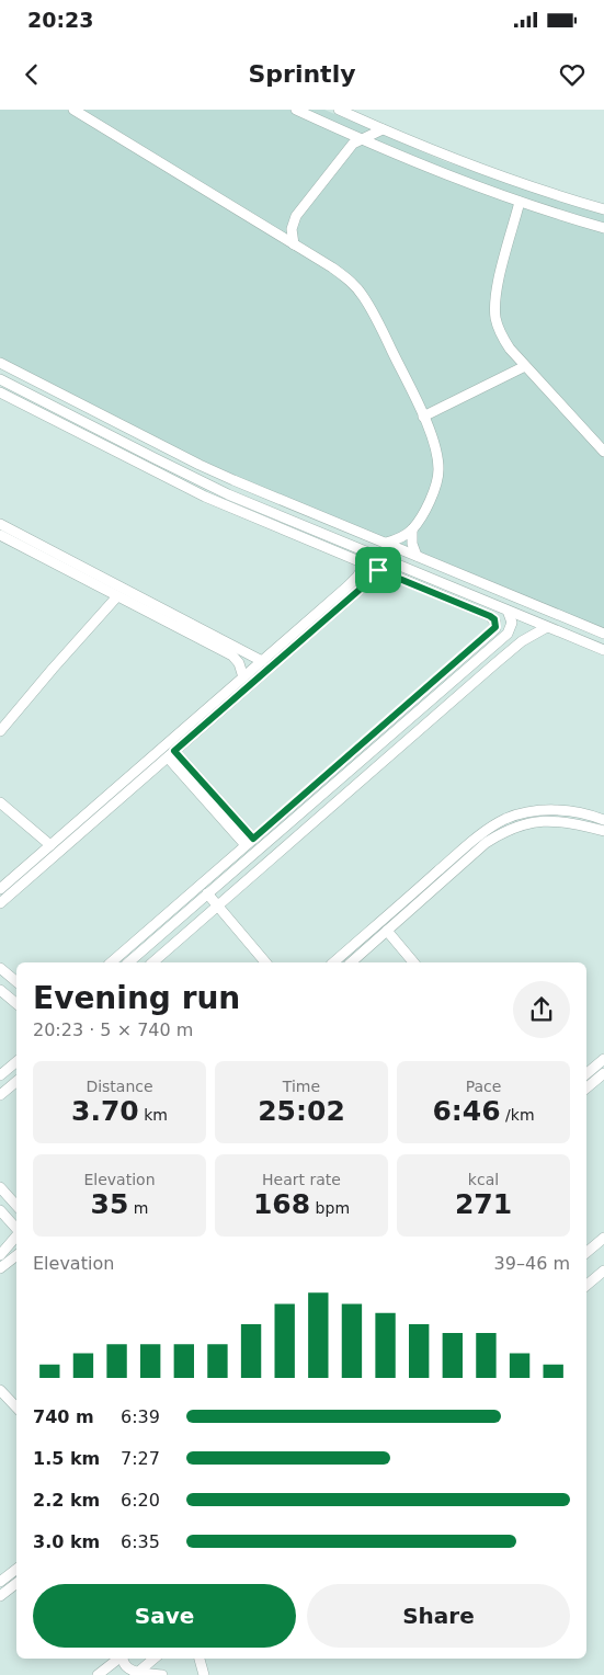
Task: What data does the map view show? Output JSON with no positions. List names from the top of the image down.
{
  "page": {
    "status": "20:23",
    "header": "Sprintly",
    "heading": ["Evening run", "20:23 · 5 × 740 m"],
    "stats": [
      ["Distance", "3.70 km"],
      ["Time", "25:02"],
      ["Pace", "6:46 /km"],
      ["Elevation", "35 m"],
      ["Heart rate", "168 bpm"],
      ["kcal", "271"]
    ],
    "chart": ["Elevation", "39–46 m"],
    "list": [
      {
        "name": "740 m",
        "note": "6:39"
      },
      {
        "name": "1.5 km",
        "note": "7:27"
      },
      {
        "name": "2.2 km",
        "note": "6:20"
      },
      {
        "name": "3.0 km",
        "note": "6:35"
      }
    ],
    "buttons": ["Save", "Share"]
  }
}
